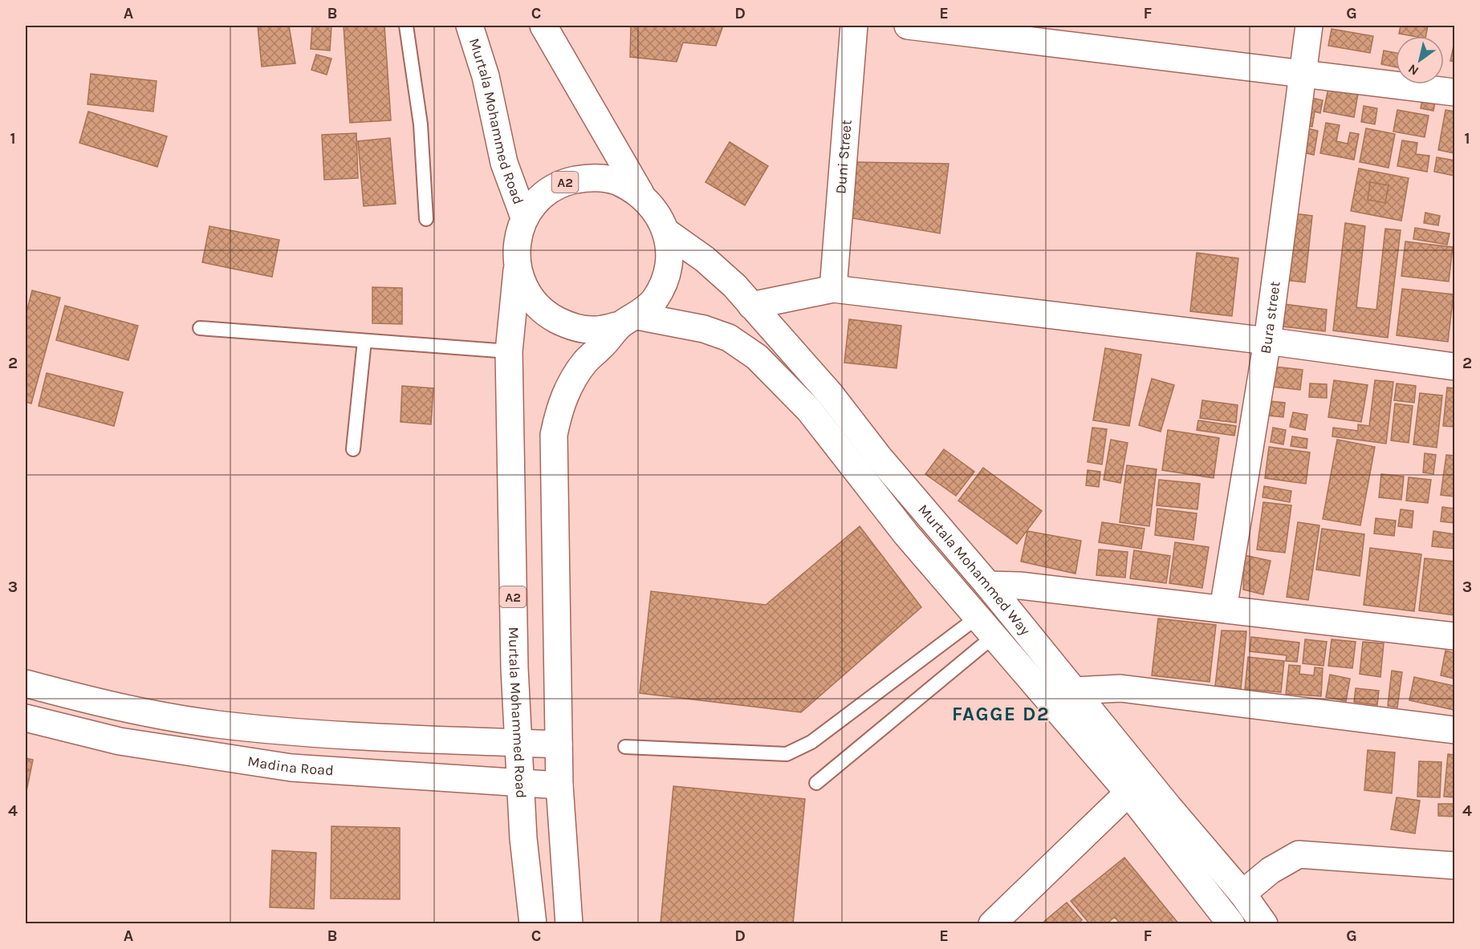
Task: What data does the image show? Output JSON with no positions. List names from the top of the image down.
{
  "streets": {
    "main road": [
      "Murtala Mohammed Road",
      "Duni Street",
      "A2",
      "Bura street",
      "Murtala Mohammed Way",
      "Madina Road"
    ]
  },
  "crossings": [
    ["Murtala Mohammed Road", "A2"],
    ["Murtala Mohammed Road", "Murtala Mohammed Way"],
    ["Murtala Mohammed Road", "Madina Road"],
    ["A2", "Murtala Mohammed Way"],
    ["A2", "Madina Road"]
  ],
  "districts": ["FAGGE D2"],
  "north": "bottom left",
  "grid": {
    "columns": [
      "A",
      "B",
      "C",
      "D",
      "E",
      "F",
      "G"
    ],
    "rows": [
      "1",
      "2",
      "3",
      "4"
    ]
  }
}
